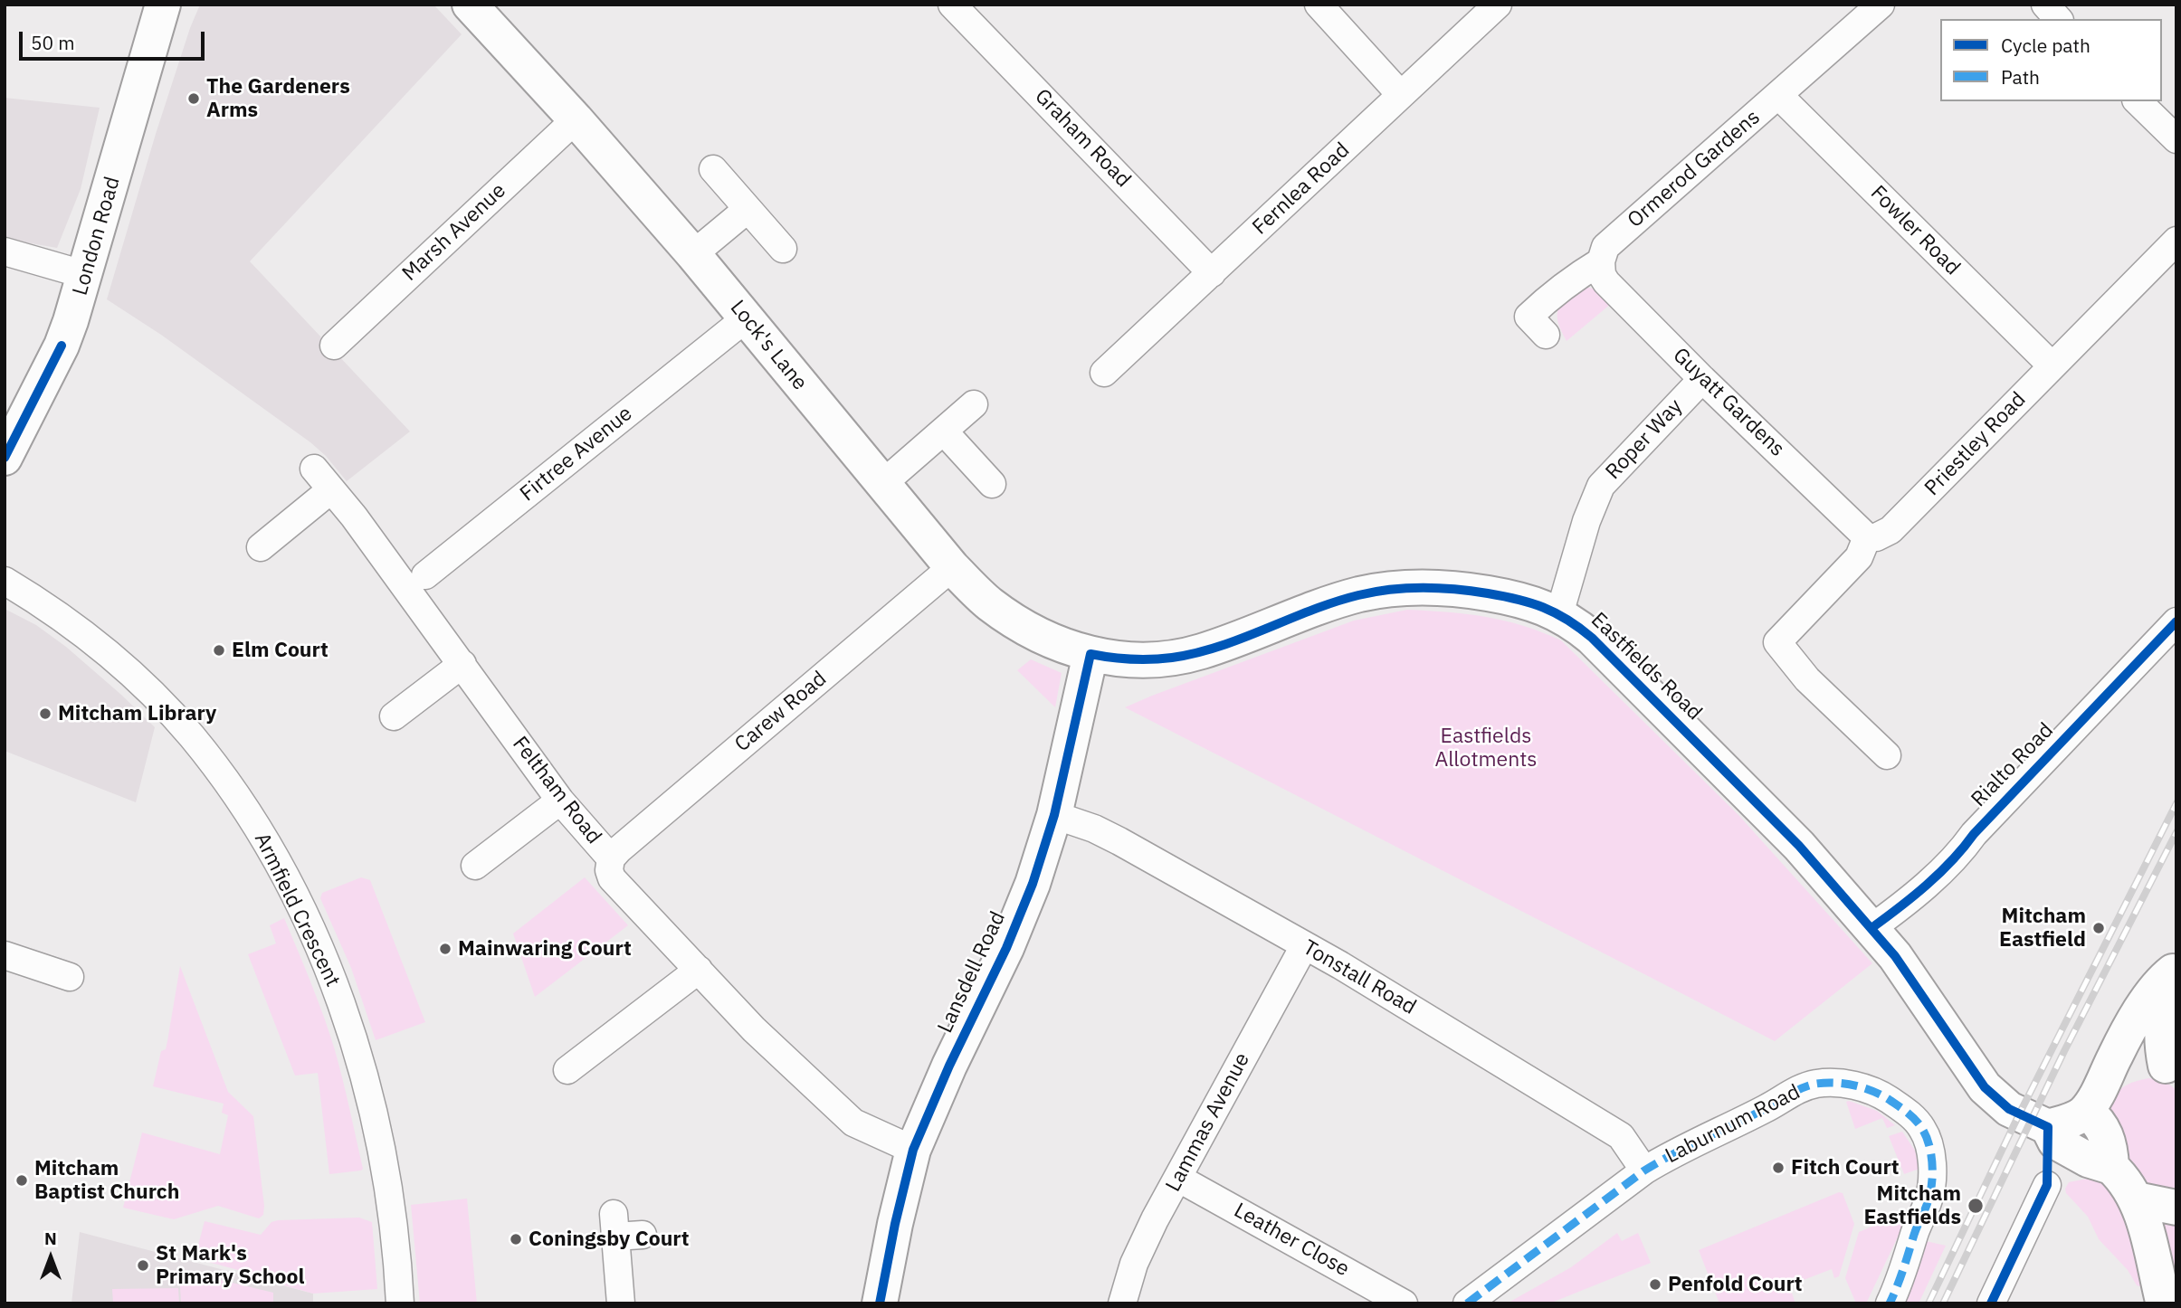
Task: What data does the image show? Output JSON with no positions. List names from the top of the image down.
{
  "streets": {
    "street": [
      "Graham Road",
      "Ormerod Gardens",
      "Fernlea Road",
      "Fowler Road",
      "Marsh Avenue",
      "London Road",
      "Lock's Lane",
      "Guyatt Gardens",
      "Roper Way",
      "Priestley Road",
      "Firtree Avenue",
      "Eastfields Road",
      "Carew Road",
      "Rialto Road",
      "Feltham Road",
      "Armfield Crescent",
      "Lansdell Road",
      "Tonstall Road",
      "Lammas Avenue",
      "Laburnum Road",
      "Leather Close"
    ]
  },
  "crossings": [
    ["Graham Road", "Fernlea Road"],
    ["Ormerod Gardens", "Fowler Road"],
    ["Ormerod Gardens", "Guyatt Gardens"],
    ["Fowler Road", "Priestley Road"],
    ["Marsh Avenue", "Lock's Lane"],
    ["Lock's Lane", "Firtree Avenue"],
    ["Lock's Lane", "Eastfields Road"],
    ["Lock's Lane", "Carew Road"],
    ["Lock's Lane", "Lansdell Road"],
    ["Guyatt Gardens", "Roper Way"],
    ["Guyatt Gardens", "Priestley Road"],
    ["Roper Way", "Eastfields Road"],
    ["Eastfields Road", "Rialto Road"],
    ["Eastfields Road", "Lansdell Road"],
    ["Carew Road", "Feltham Road"],
    ["Feltham Road", "Lansdell Road"],
    ["Lansdell Road", "Tonstall Road"],
    ["Tonstall Road", "Lammas Avenue"],
    ["Tonstall Road", "Laburnum Road"],
    ["Lammas Avenue", "Leather Close"]
  ],
  "parks": ["Eastfields Allotments"],
  "places": [
    "The Gardeners Arms",
    "Elm Court",
    "Mitcham Library",
    "Mitcham Eastfield",
    "Mainwaring Court",
    "Fitch Court",
    "Mitcham Baptist Church",
    "Mitcham Eastfields",
    "Coningsby Court",
    "St Mark's Primary School",
    "Penfold Court"
  ],
  "legend": ["Cycle path", "Path"],
  "scale_bar": "50 m",
  "north": "top"
}
